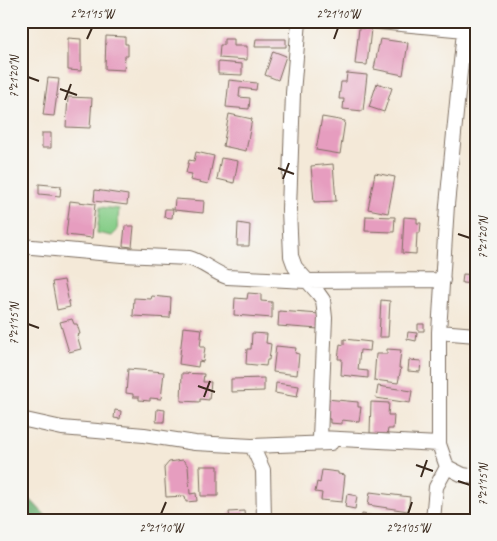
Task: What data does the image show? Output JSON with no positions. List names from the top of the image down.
{
  "coordinates": [
    "2°21'15\"W",
    "2°21'10\"W",
    "7°21'20\"N",
    "7°21'15\"N",
    "2°21'05\"W"
  ]
}
